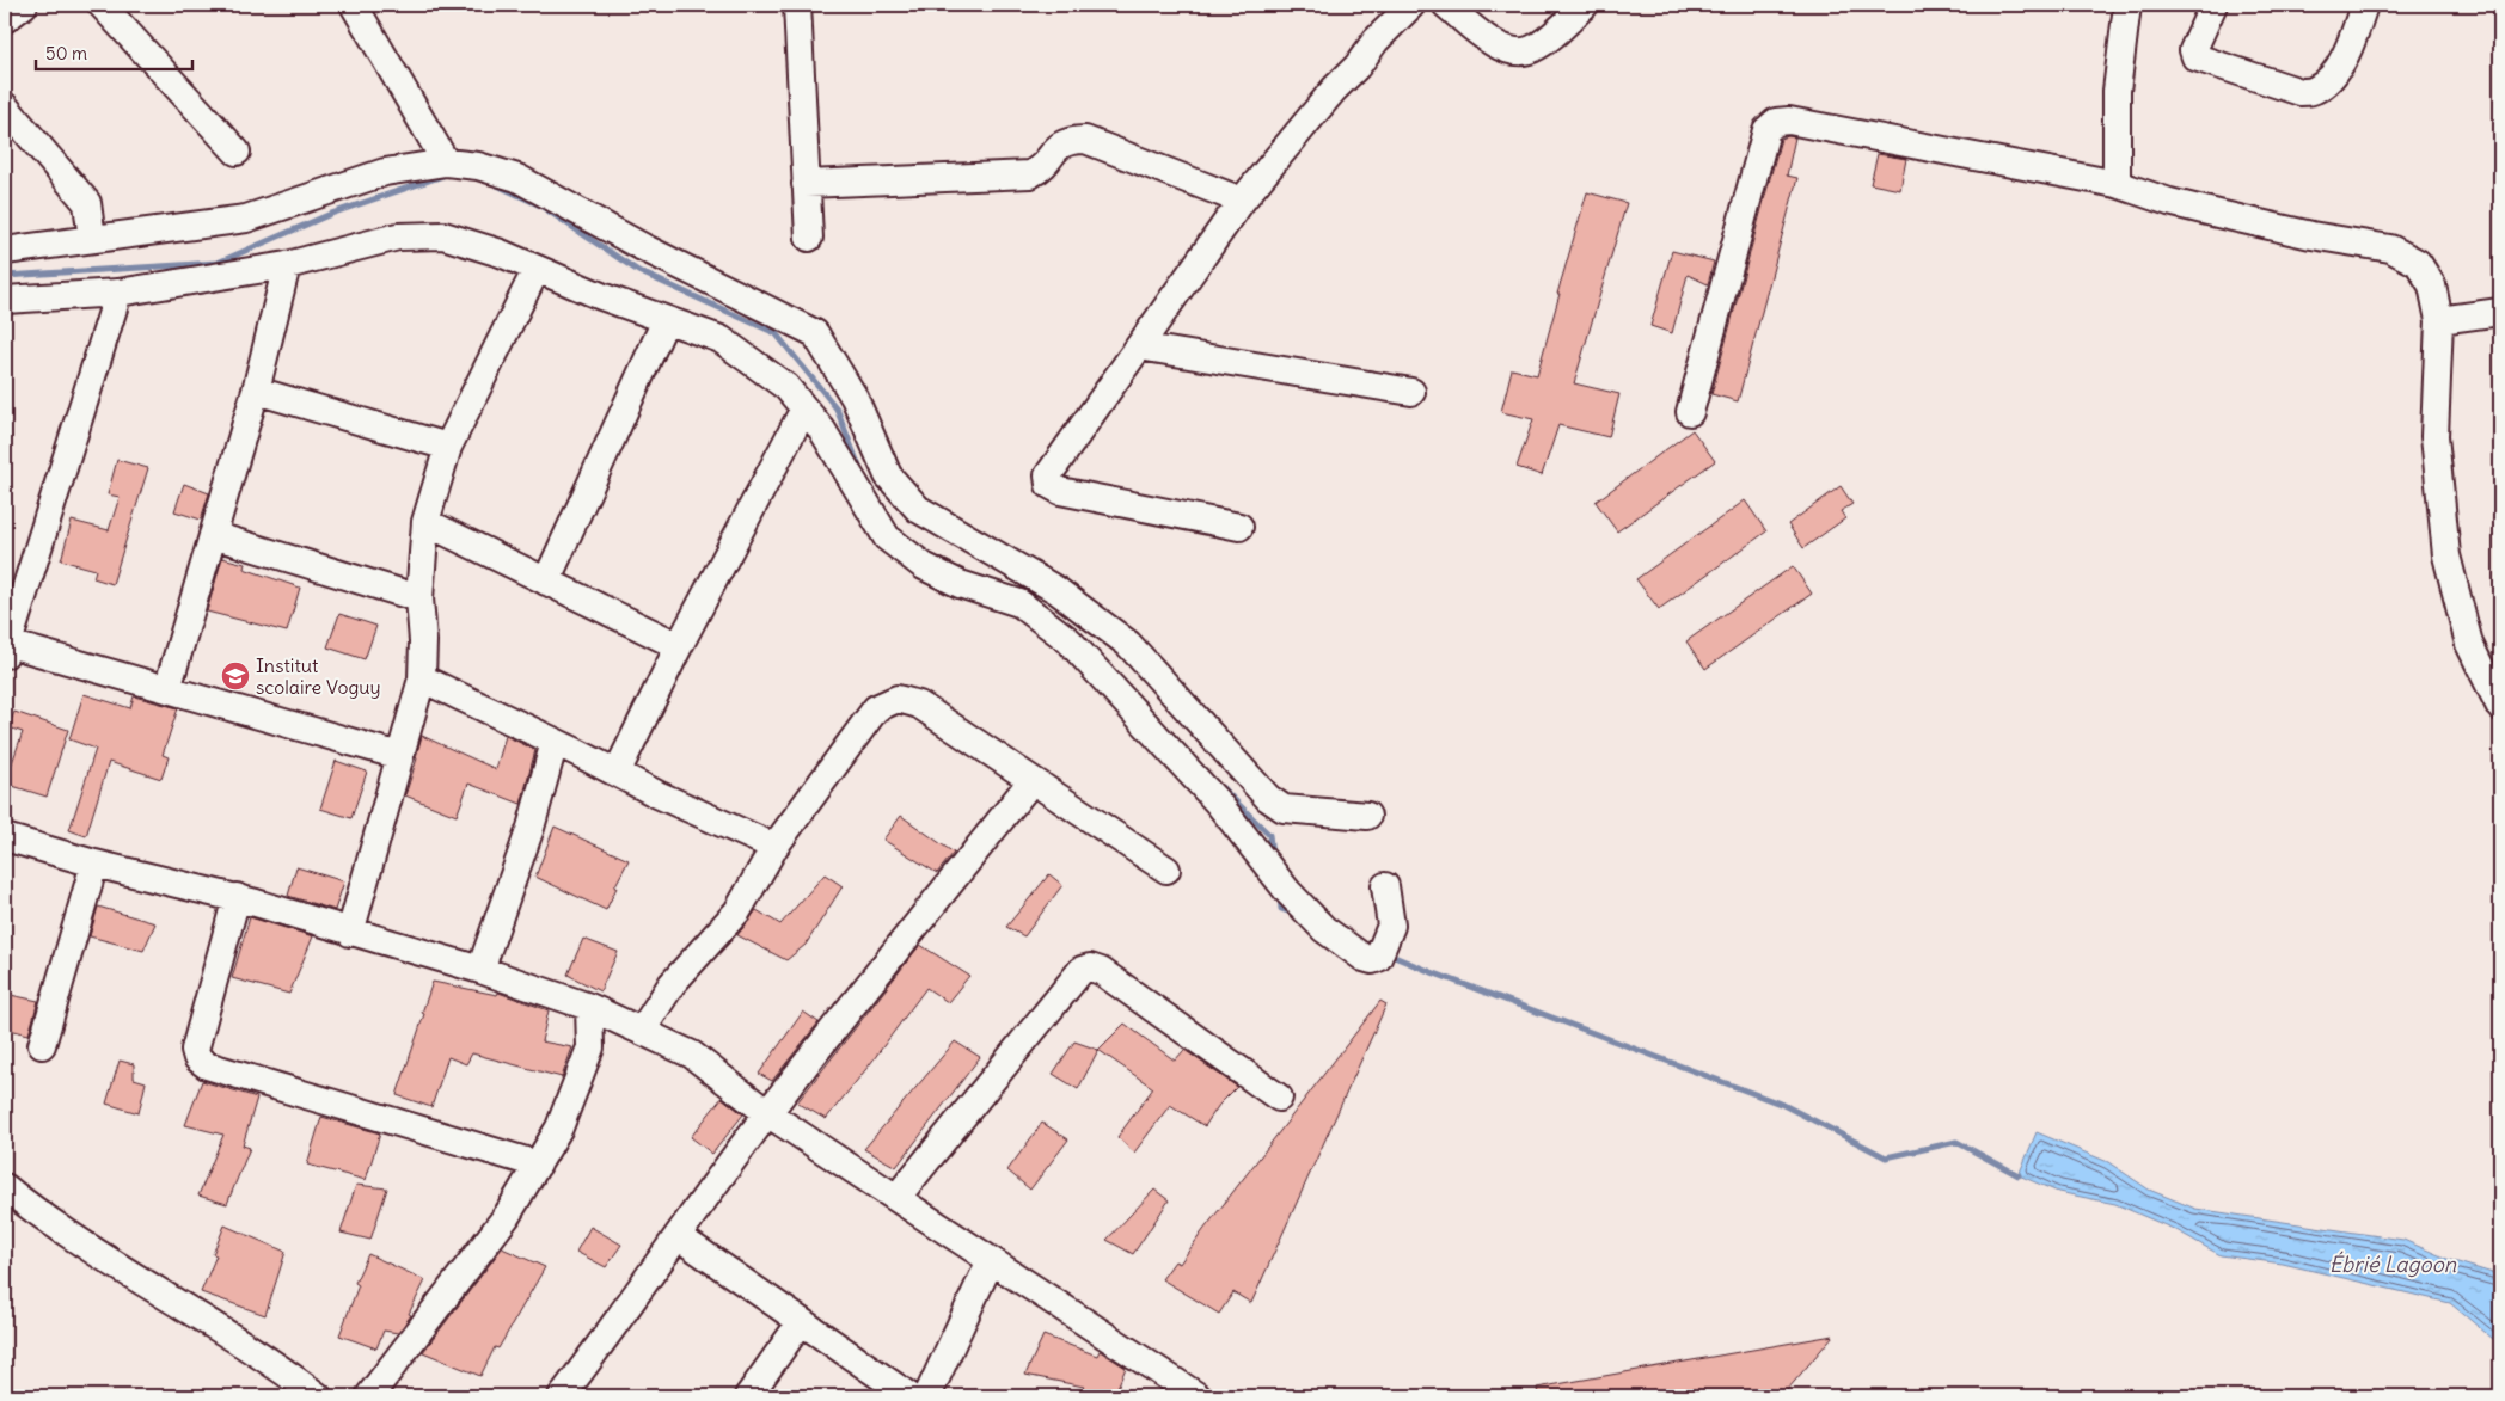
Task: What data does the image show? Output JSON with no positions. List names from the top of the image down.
{
  "water": ["Ébrié Lagoon"],
  "places": {
    "school or university": ["Institut scolaire Voguy"]
  },
  "scale_bar": "50 m"
}
